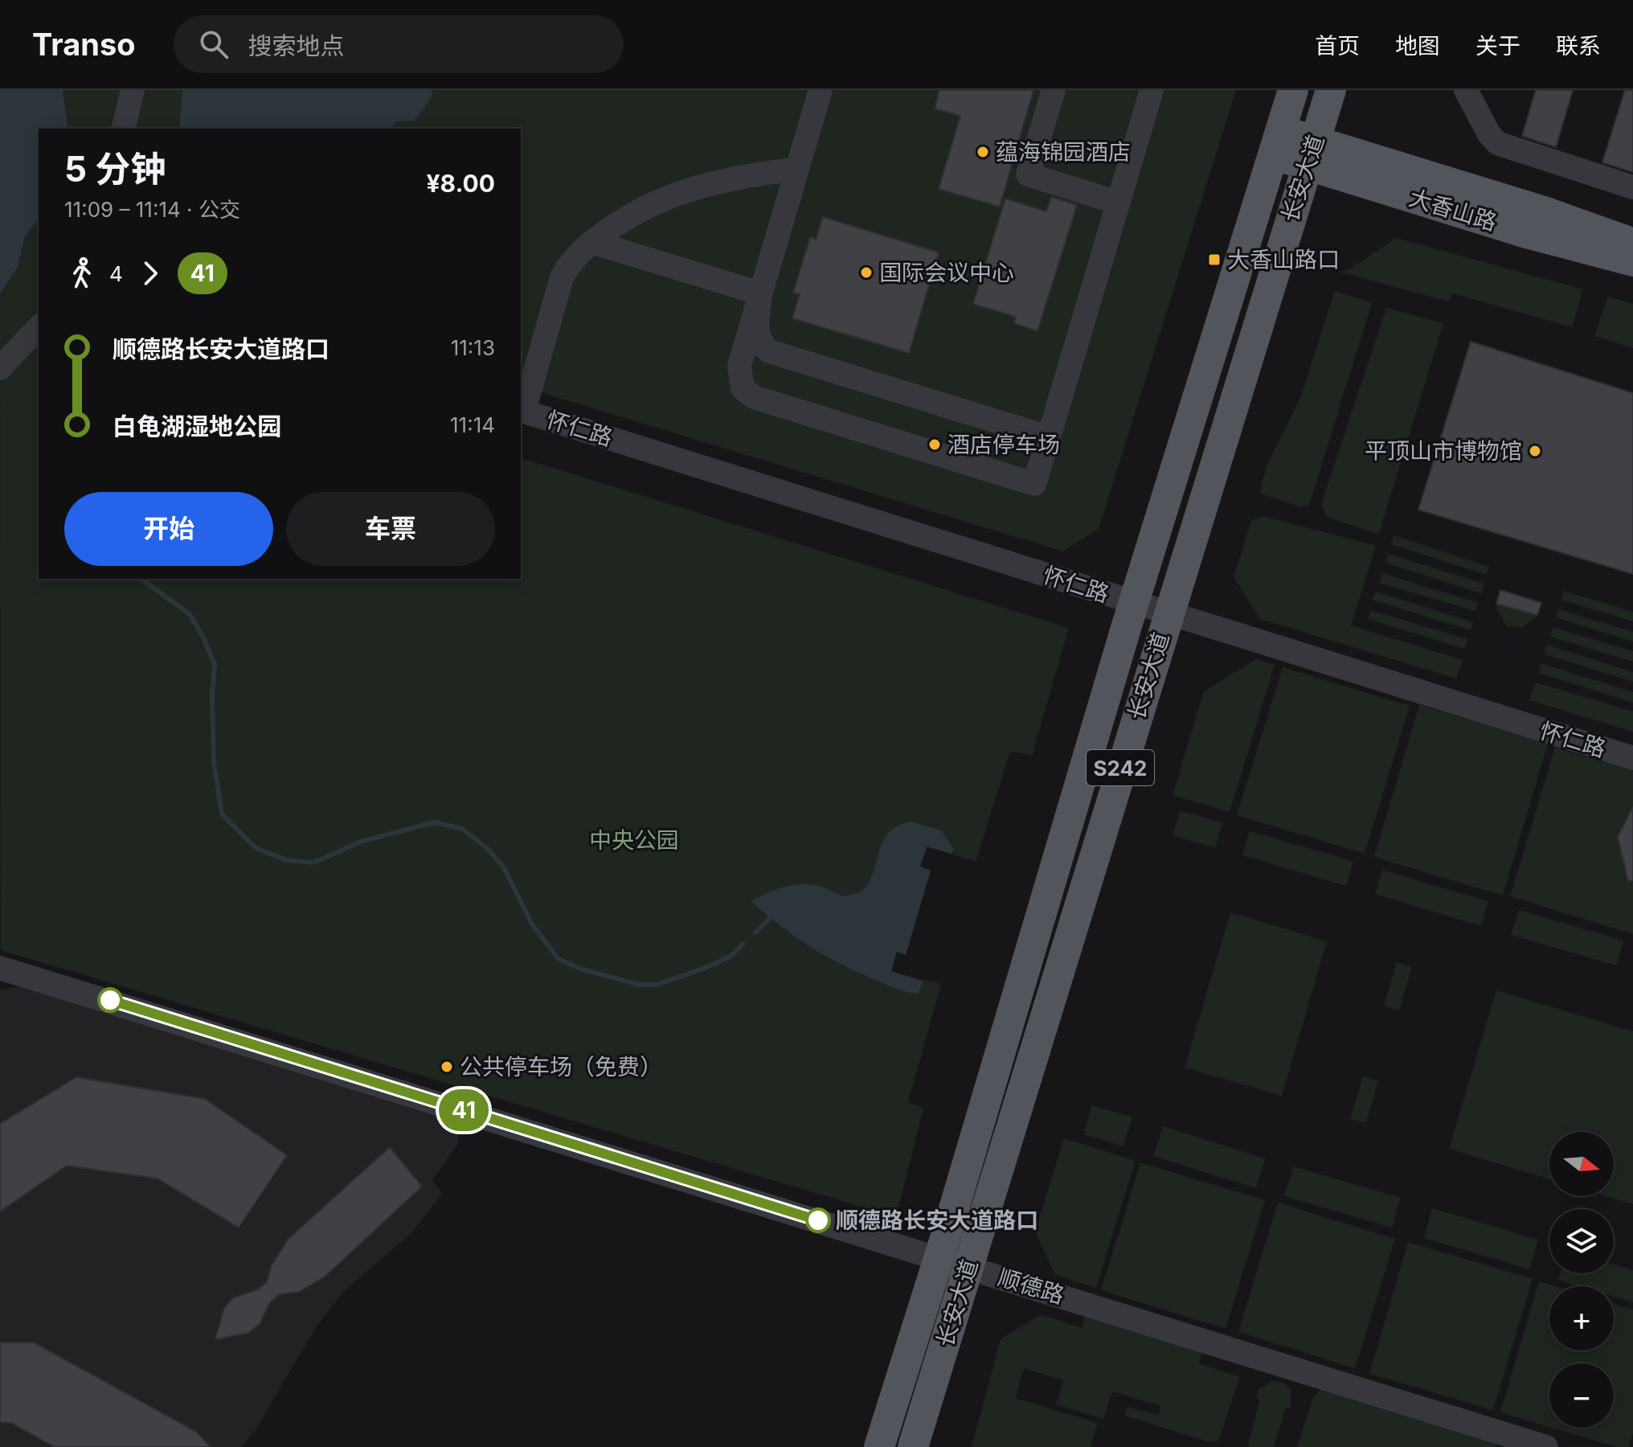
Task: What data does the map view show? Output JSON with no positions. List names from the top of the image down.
{
  "streets": {
    "main road": ["长安大道", "大香山路", "S242"],
    "street": ["怀仁路", "顺德路"]
  },
  "crossings": [
    ["长安大道", "大香山路"],
    ["长安大道", "怀仁路"],
    ["长安大道", "顺德路"]
  ],
  "parks": ["中央公园"],
  "places": {
    "other": [
      "蕴海锦园酒店",
      "国际会议中心",
      "酒店停车场",
      "平顶山市博物馆",
      "公共停车场（免费）",
      "顺德路长安大道路口"
    ],
    "transit": ["大香山路口"]
  },
  "lines": ["bus line 41"],
  "north": "right",
  "page": {
    "header": "Transo",
    "search": "搜索地点",
    "nav": [
      "首页",
      "地图",
      "关于",
      "联系"
    ],
    "on_map": "41",
    "heading": ["5 分钟", "11:09 – 11:14 · 公交", "¥8.00"],
    "legs": ["4", "41"],
    "list": [
      {
        "name": "顺德路长安大道路口",
        "value": "11:13"
      },
      {
        "name": "白龟湖湿地公园",
        "value": "11:14"
      }
    ],
    "buttons": ["开始", "车票"],
    "map_buttons": ["+", "−"]
  }
}
